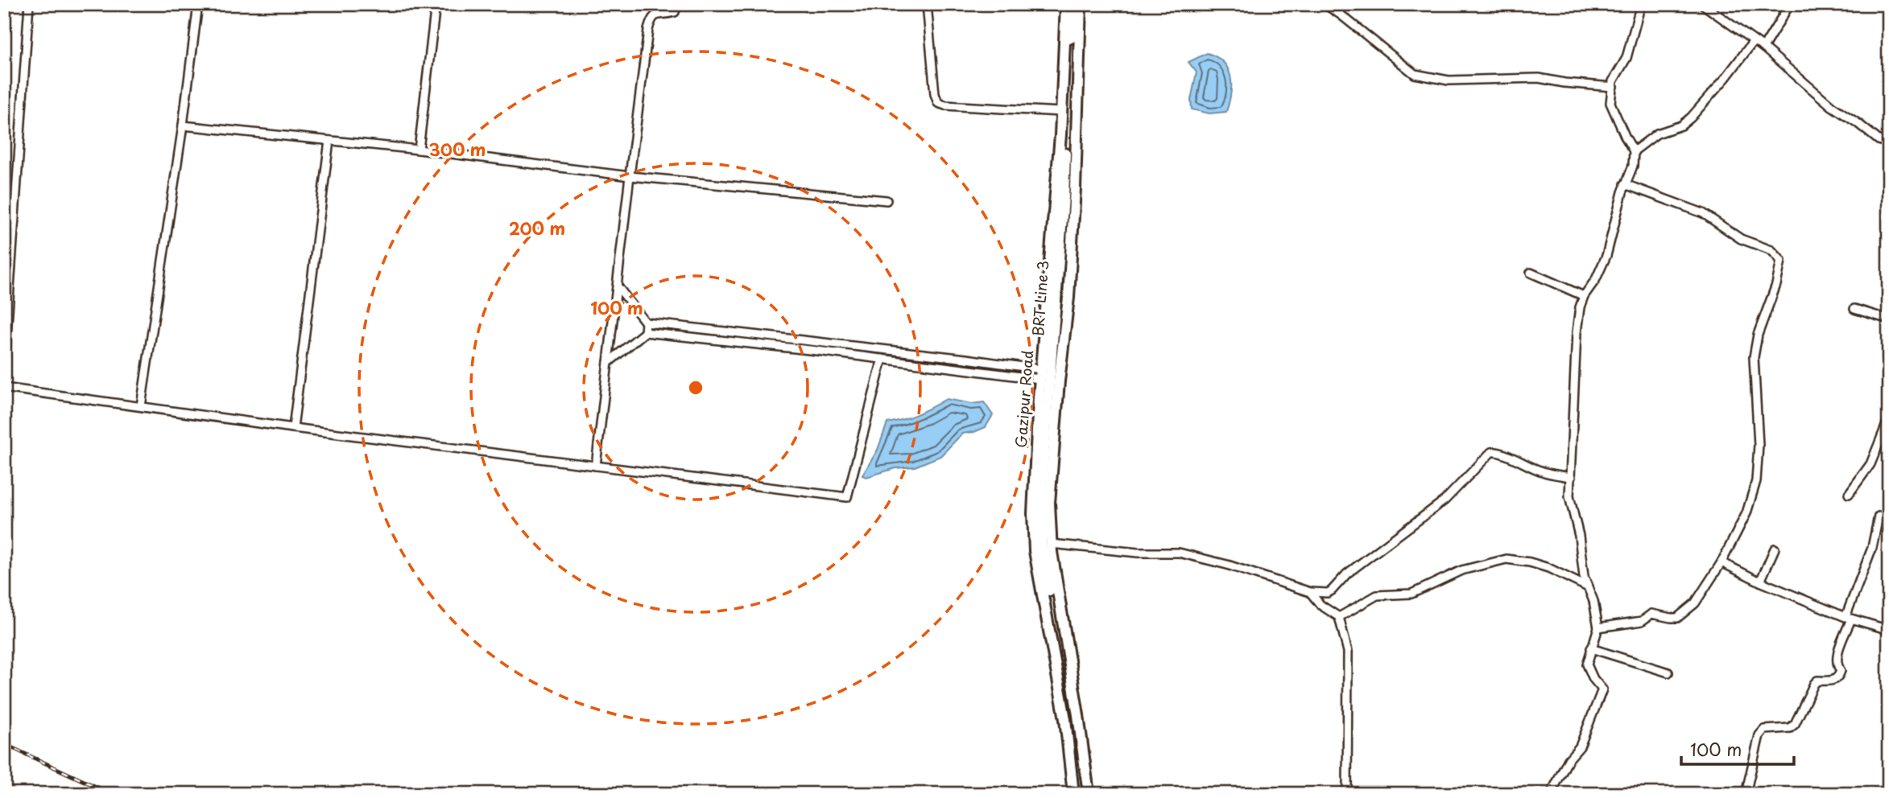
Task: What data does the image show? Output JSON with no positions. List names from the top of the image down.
{
  "streets": {
    "main road": ["BRT Line 3", "Gazipur Road"]
  },
  "scale_bar": "100 m",
  "rings": ["300 m", "200 m", "100 m"]
}
